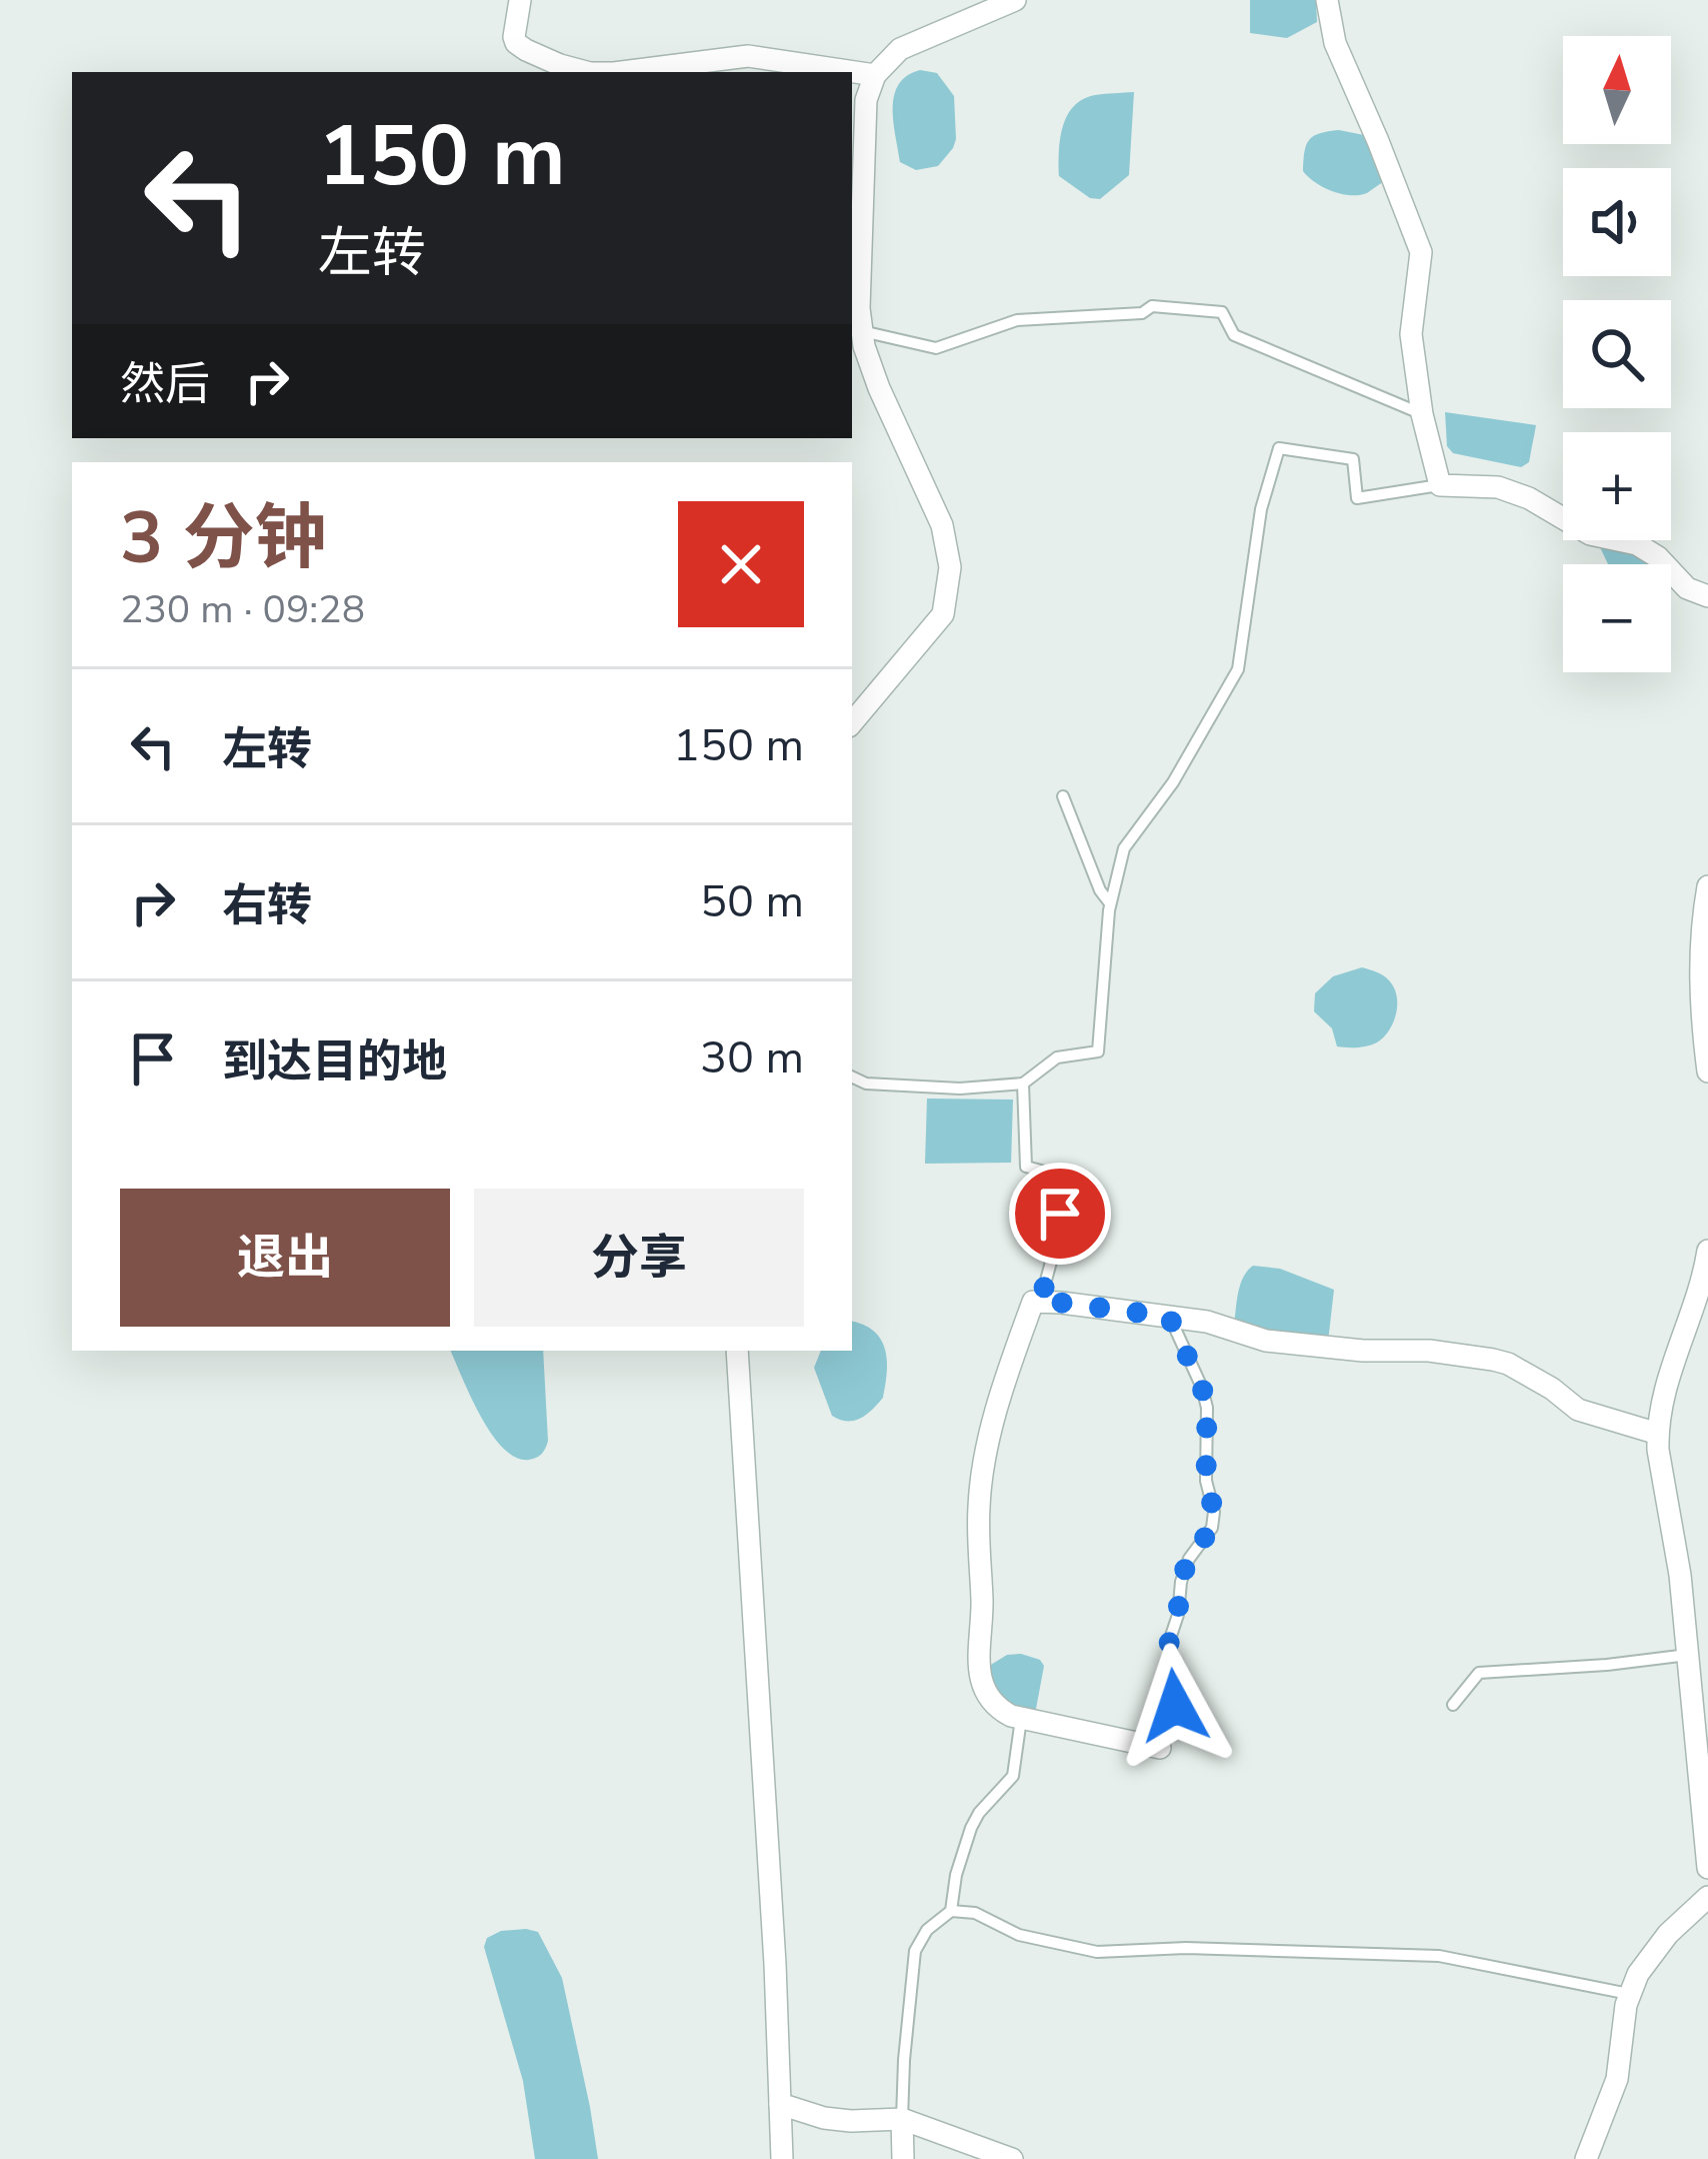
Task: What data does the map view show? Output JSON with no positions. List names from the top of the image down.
{
  "north": "top",
  "page": {
    "map_buttons": ["+", "−"],
    "turn": ["150 m", "左转"],
    "then": "然后",
    "heading": ["3 分钟", "230 m · 09:28"],
    "list": [
      {
        "name": "左转",
        "value": "150 m"
      },
      {
        "name": "右转",
        "value": "50 m"
      },
      {
        "name": "到达目的地",
        "value": "30 m"
      }
    ],
    "buttons": ["退出", "分享"]
  }
}
